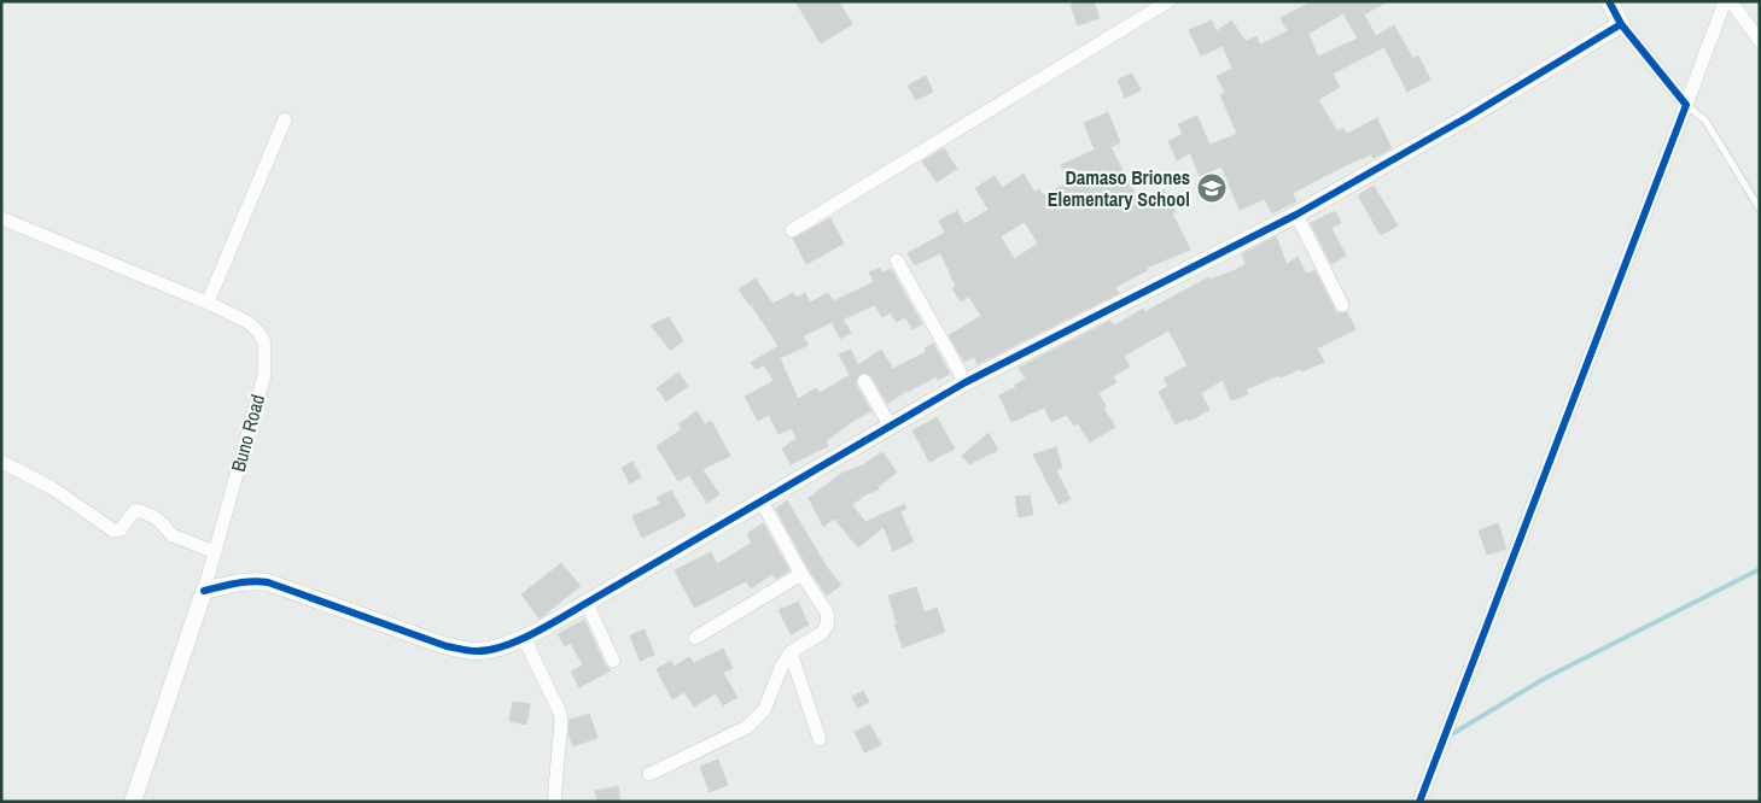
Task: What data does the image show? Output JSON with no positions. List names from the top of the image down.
{
  "streets": {
    "street": ["Buno Road"]
  },
  "places": {
    "school or university": ["Damaso Briones Elementary School"]
  }
}
